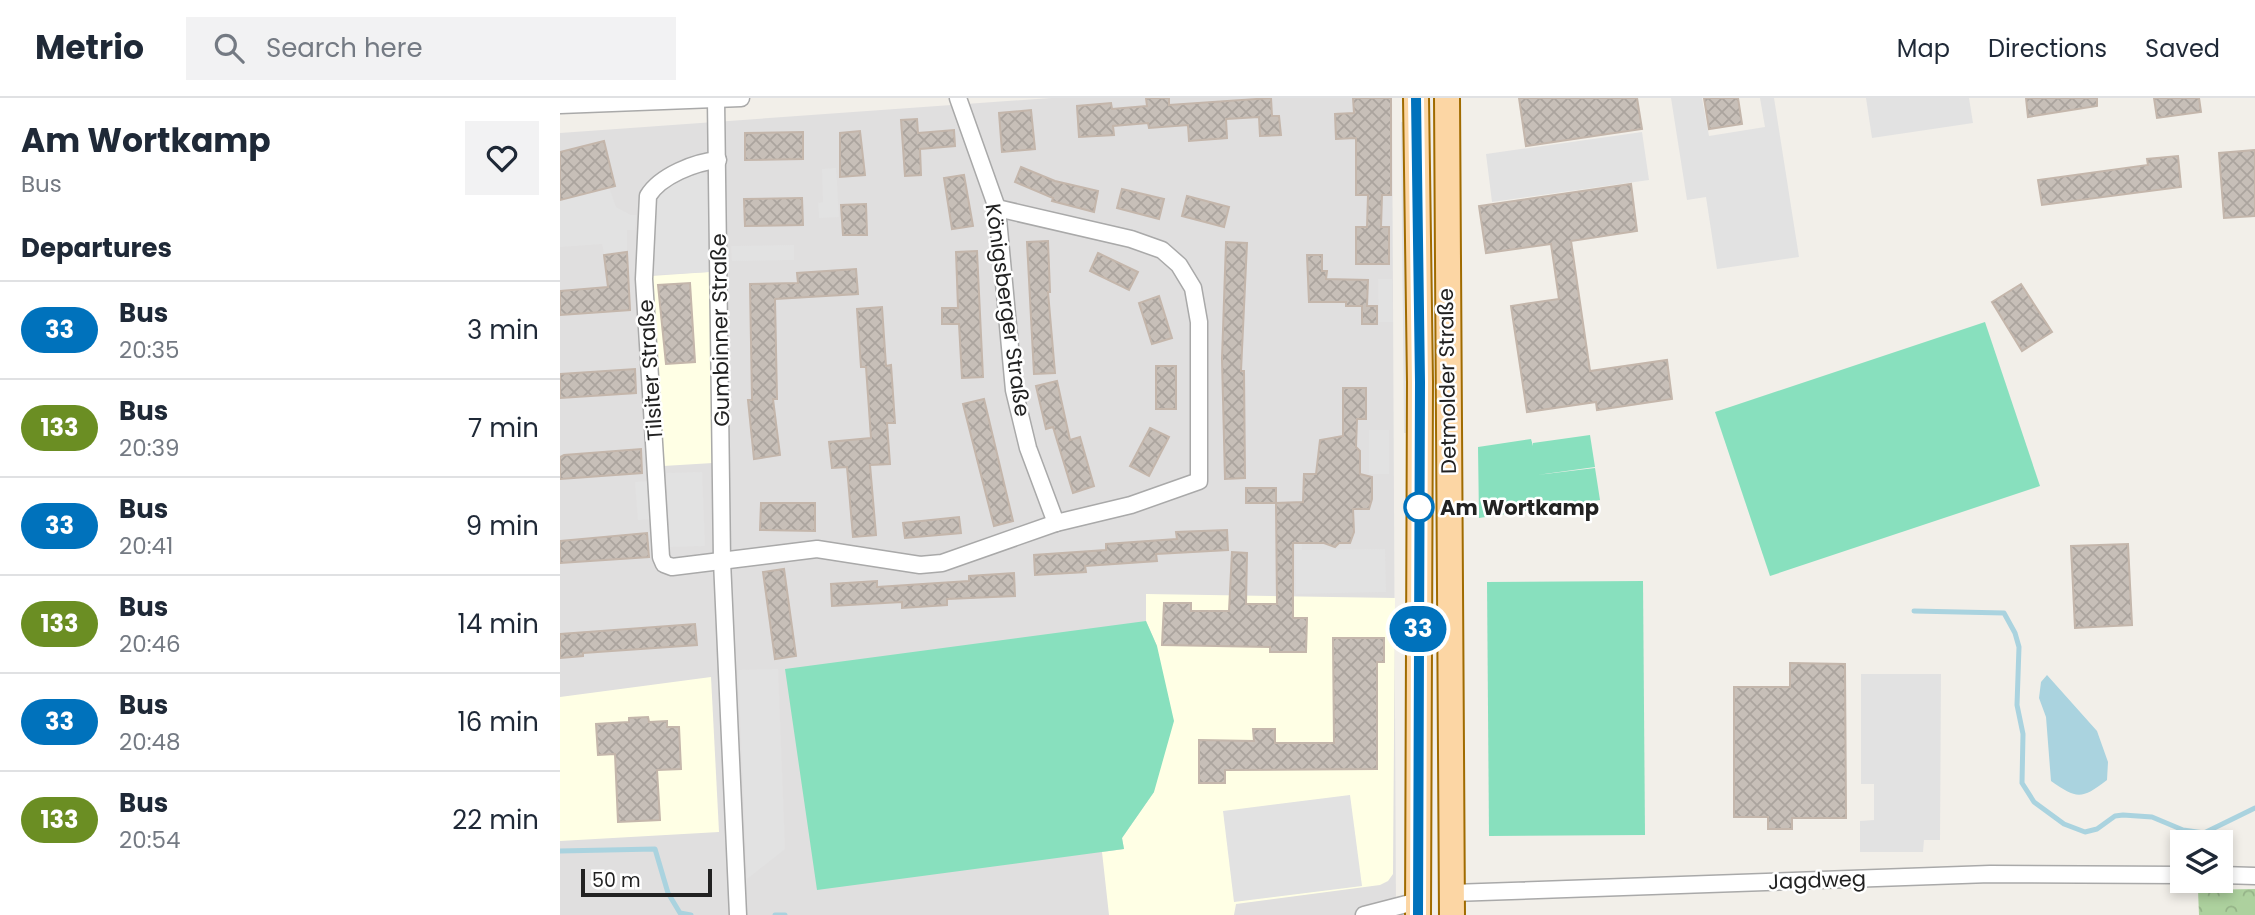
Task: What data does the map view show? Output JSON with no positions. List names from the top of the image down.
{
  "streets": {
    "main road": ["Detmolder Straße"],
    "street": [
      "Königsberger Straße",
      "Gumbinner Straße",
      "Tilsiter Straße",
      "Jagdweg"
    ]
  },
  "crossings": [
    ["Gumbinner Straße", "Tilsiter Straße"],
    ["Detmolder Straße", "Jagdweg"]
  ],
  "places": ["Am Wortkamp"],
  "lines": ["bus line 33"],
  "scale_bar": "50 m",
  "page": {
    "header": "Metrio",
    "search": "Search here",
    "nav": ["Map", "Directions", "Saved"],
    "heading": [
      ["Am Wortkamp", "Bus"],
      "Departures"
    ],
    "on_map": "33",
    "list": [
      {
        "mark": "33",
        "name": "Bus",
        "note": "20:35",
        "value": "3 min"
      },
      {
        "mark": "133",
        "name": "Bus",
        "note": "20:39",
        "value": "7 min"
      },
      {
        "mark": "33",
        "name": "Bus",
        "note": "20:41",
        "value": "9 min"
      },
      {
        "mark": "133",
        "name": "Bus",
        "note": "20:46",
        "value": "14 min"
      },
      {
        "mark": "33",
        "name": "Bus",
        "note": "20:48",
        "value": "16 min"
      },
      {
        "mark": "133",
        "name": "Bus",
        "note": "20:54",
        "value": "22 min"
      }
    ],
    "scale": "50 m"
  }
}
